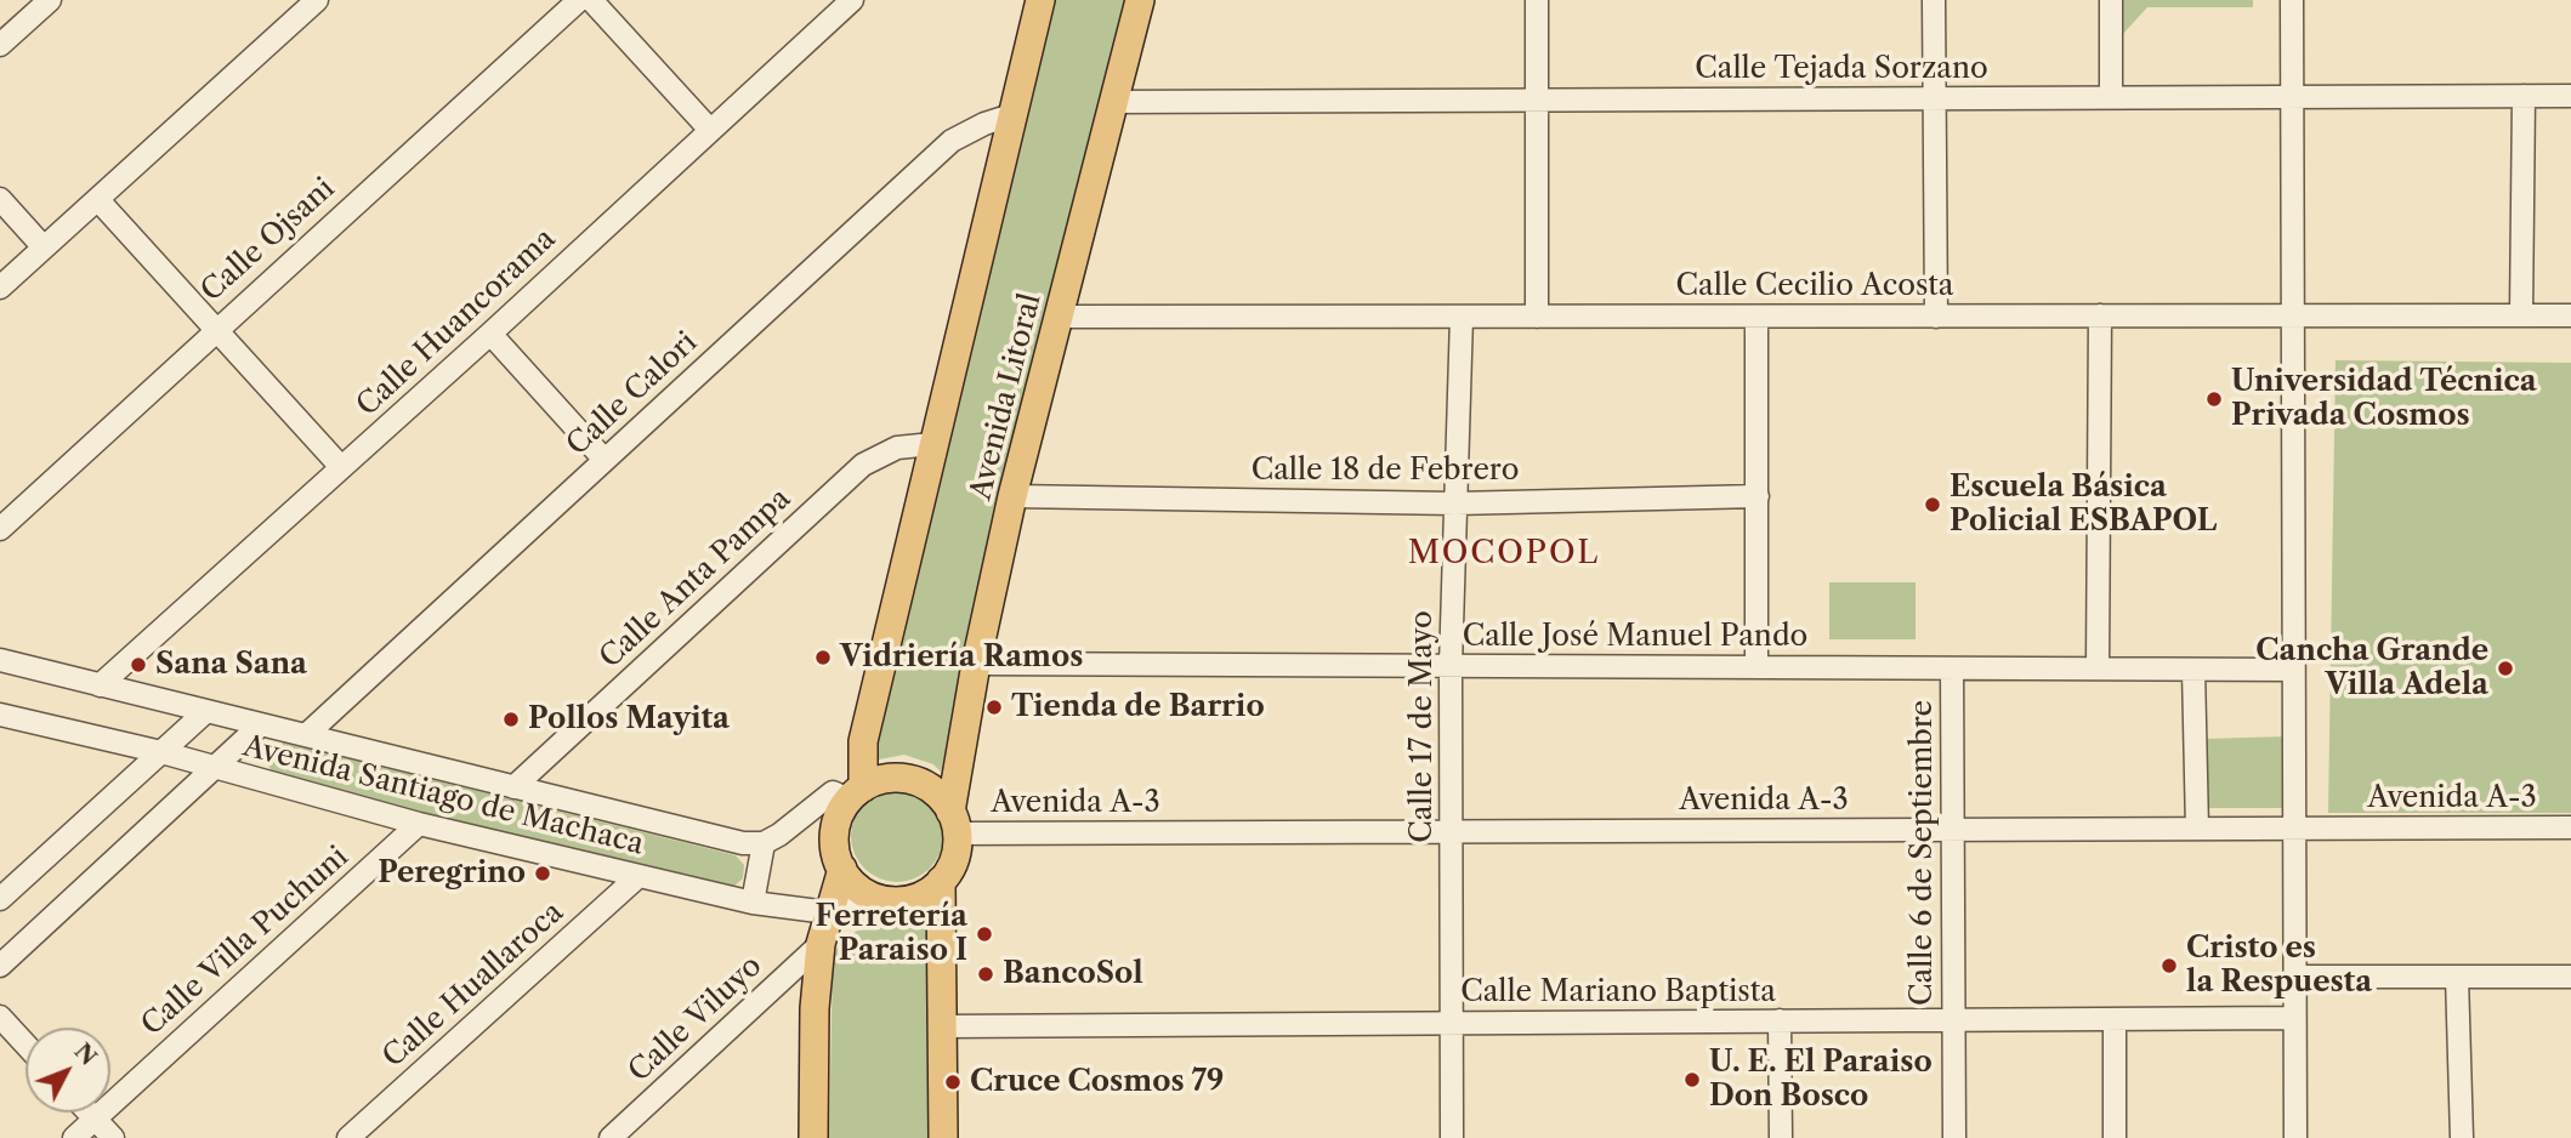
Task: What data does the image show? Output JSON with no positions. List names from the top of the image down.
{
  "streets": {
    "main road": ["Avenida Litoral"],
    "street": [
      "Calle Tejada Sorzano",
      "Calle Ojsani",
      "Calle Cecilio Acosta",
      "Calle Huancorama",
      "Calle Calori",
      "Calle 18 de Febrero",
      "Calle Anta Pampa",
      "Calle José Manuel Pando",
      "Calle 17 de Mayo",
      "Avenida Santiago de Machaca",
      "Avenida A-3",
      "Calle 6 de Septiembre",
      "Calle Villa Puchuni",
      "Calle Huallaroca",
      "Calle Mariano Baptista",
      "Calle Viluyo"
    ]
  },
  "crossings": [
    ["Calle Tejada Sorzano", "Avenida Litoral"],
    ["Calle Cecilio Acosta", "Avenida Litoral"],
    ["Calle Cecilio Acosta", "Calle 17 de Mayo"],
    ["Calle Huancorama", "Avenida Santiago de Machaca"],
    ["Calle Calori", "Avenida Litoral"],
    ["Calle Calori", "Avenida Santiago de Machaca"],
    ["Avenida Litoral", "Calle 18 de Febrero"],
    ["Avenida Litoral", "Calle Anta Pampa"],
    ["Avenida Litoral", "Calle José Manuel Pando"],
    ["Avenida Litoral", "Avenida Santiago de Machaca"],
    ["Avenida Litoral", "Avenida A-3"],
    ["Calle 18 de Febrero", "Calle 17 de Mayo"],
    ["Calle Anta Pampa", "Avenida Santiago de Machaca"],
    ["Calle José Manuel Pando", "Calle 17 de Mayo"],
    ["Calle José Manuel Pando", "Calle 6 de Septiembre"],
    ["Calle 17 de Mayo", "Avenida A-3"],
    ["Calle 17 de Mayo", "Calle Mariano Baptista"],
    ["Avenida Santiago de Machaca", "Avenida A-3"],
    ["Avenida Santiago de Machaca", "Calle Villa Puchuni"],
    ["Avenida Santiago de Machaca", "Calle Huallaroca"],
    ["Avenida A-3", "Calle 6 de Septiembre"],
    ["Calle 6 de Septiembre", "Calle Mariano Baptista"]
  ],
  "districts": ["MOCOPOL"],
  "places": [
    "Universidad Técnica Privada Cosmos",
    "Escuela Básica Policial ESBAPOL",
    "Vidriería Ramos",
    "Sana Sana",
    "Cancha Grande Villa Adela",
    "Tienda de Barrio",
    "Pollos Mayita",
    "Peregrino",
    "Ferretería Paraiso I",
    "Cristo es la Respuesta",
    "BancoSol",
    "U. E. El Paraiso Don Bosco",
    "Cruce Cosmos 79"
  ],
  "north": "top right"
}
